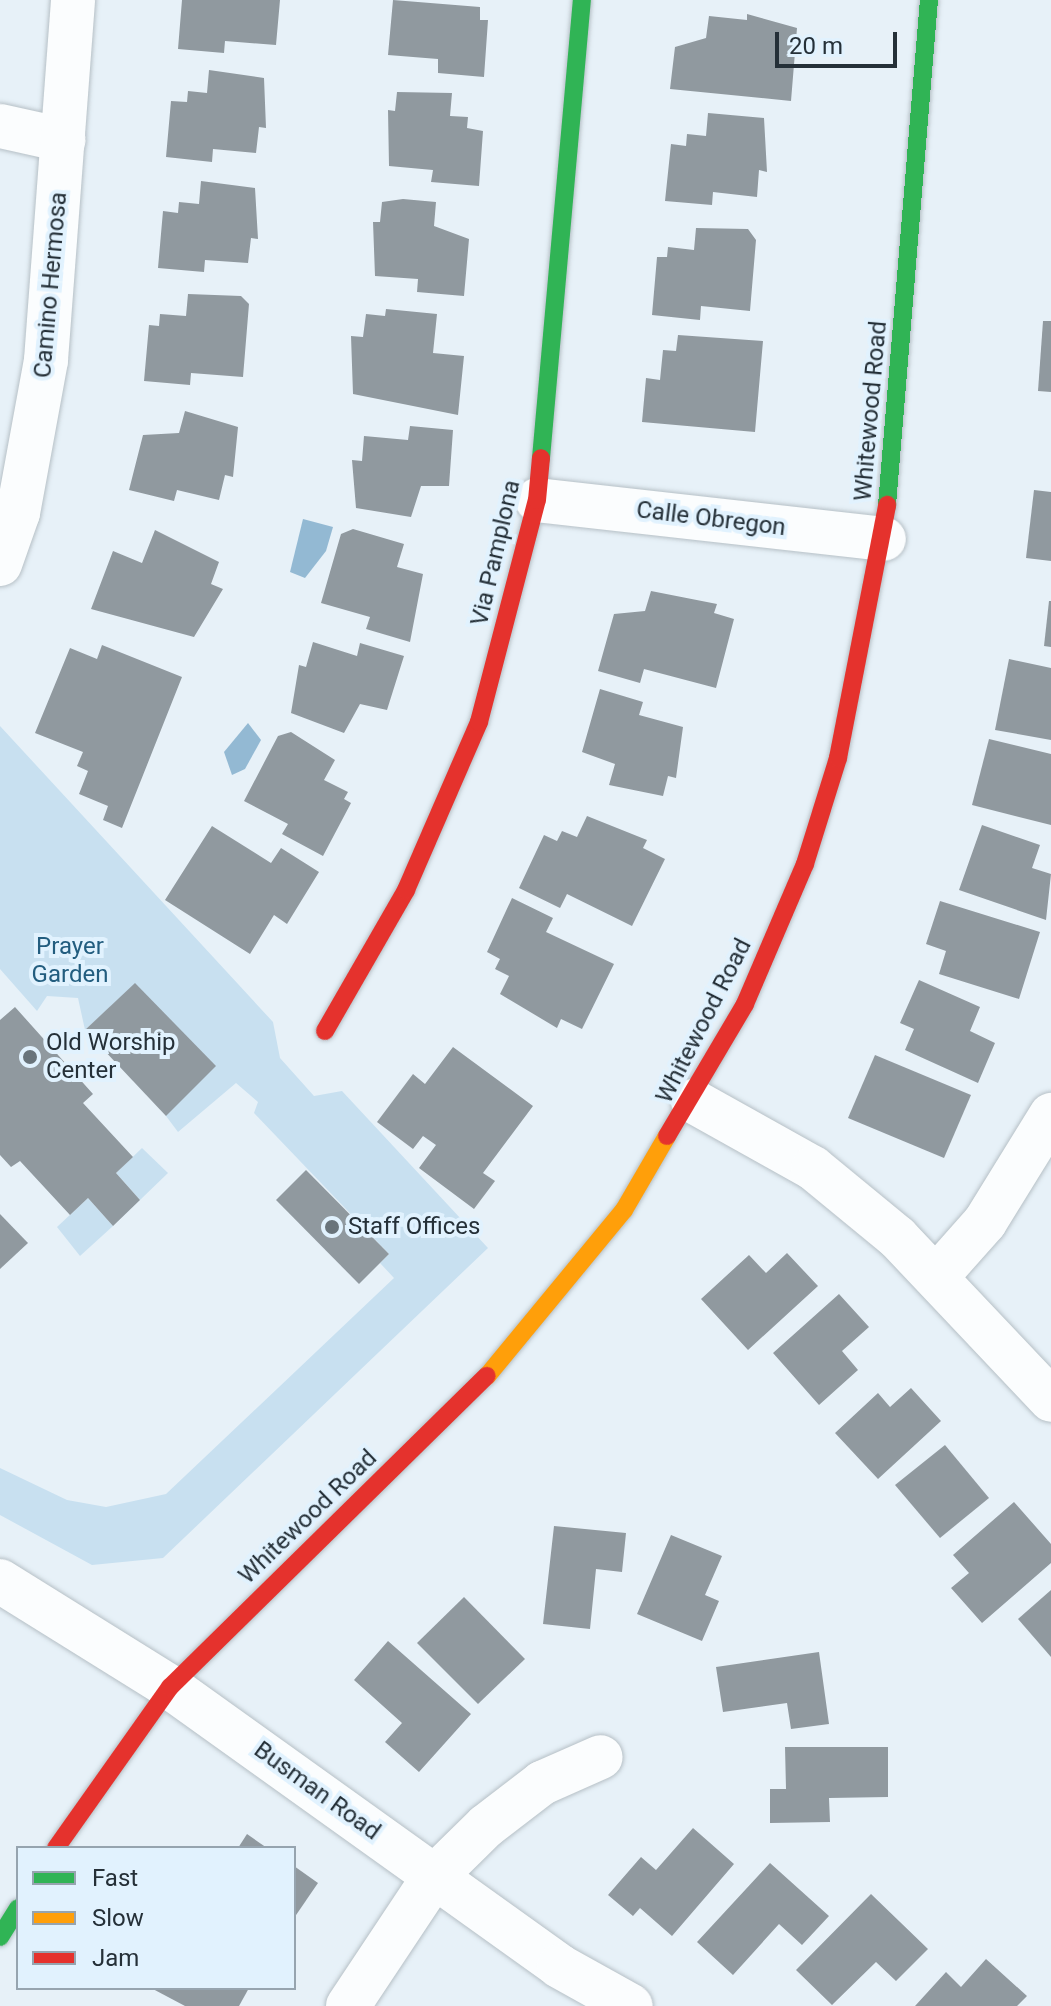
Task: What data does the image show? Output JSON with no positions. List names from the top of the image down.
{
  "streets": {
    "main road": ["Whitewood Road", "Via Pamplona"],
    "street": ["Camino Hermosa", "Calle Obregon", "Busman Road"]
  },
  "crossings": [
    ["Whitewood Road", "Calle Obregon"],
    ["Whitewood Road", "Busman Road"],
    ["Calle Obregon", "Via Pamplona"]
  ],
  "parks": ["Prayer Garden"],
  "places": ["Old Worship Center", "Staff Offices"],
  "legend": ["Fast", "Slow", "Jam"],
  "scale_bar": "20 m"
}
